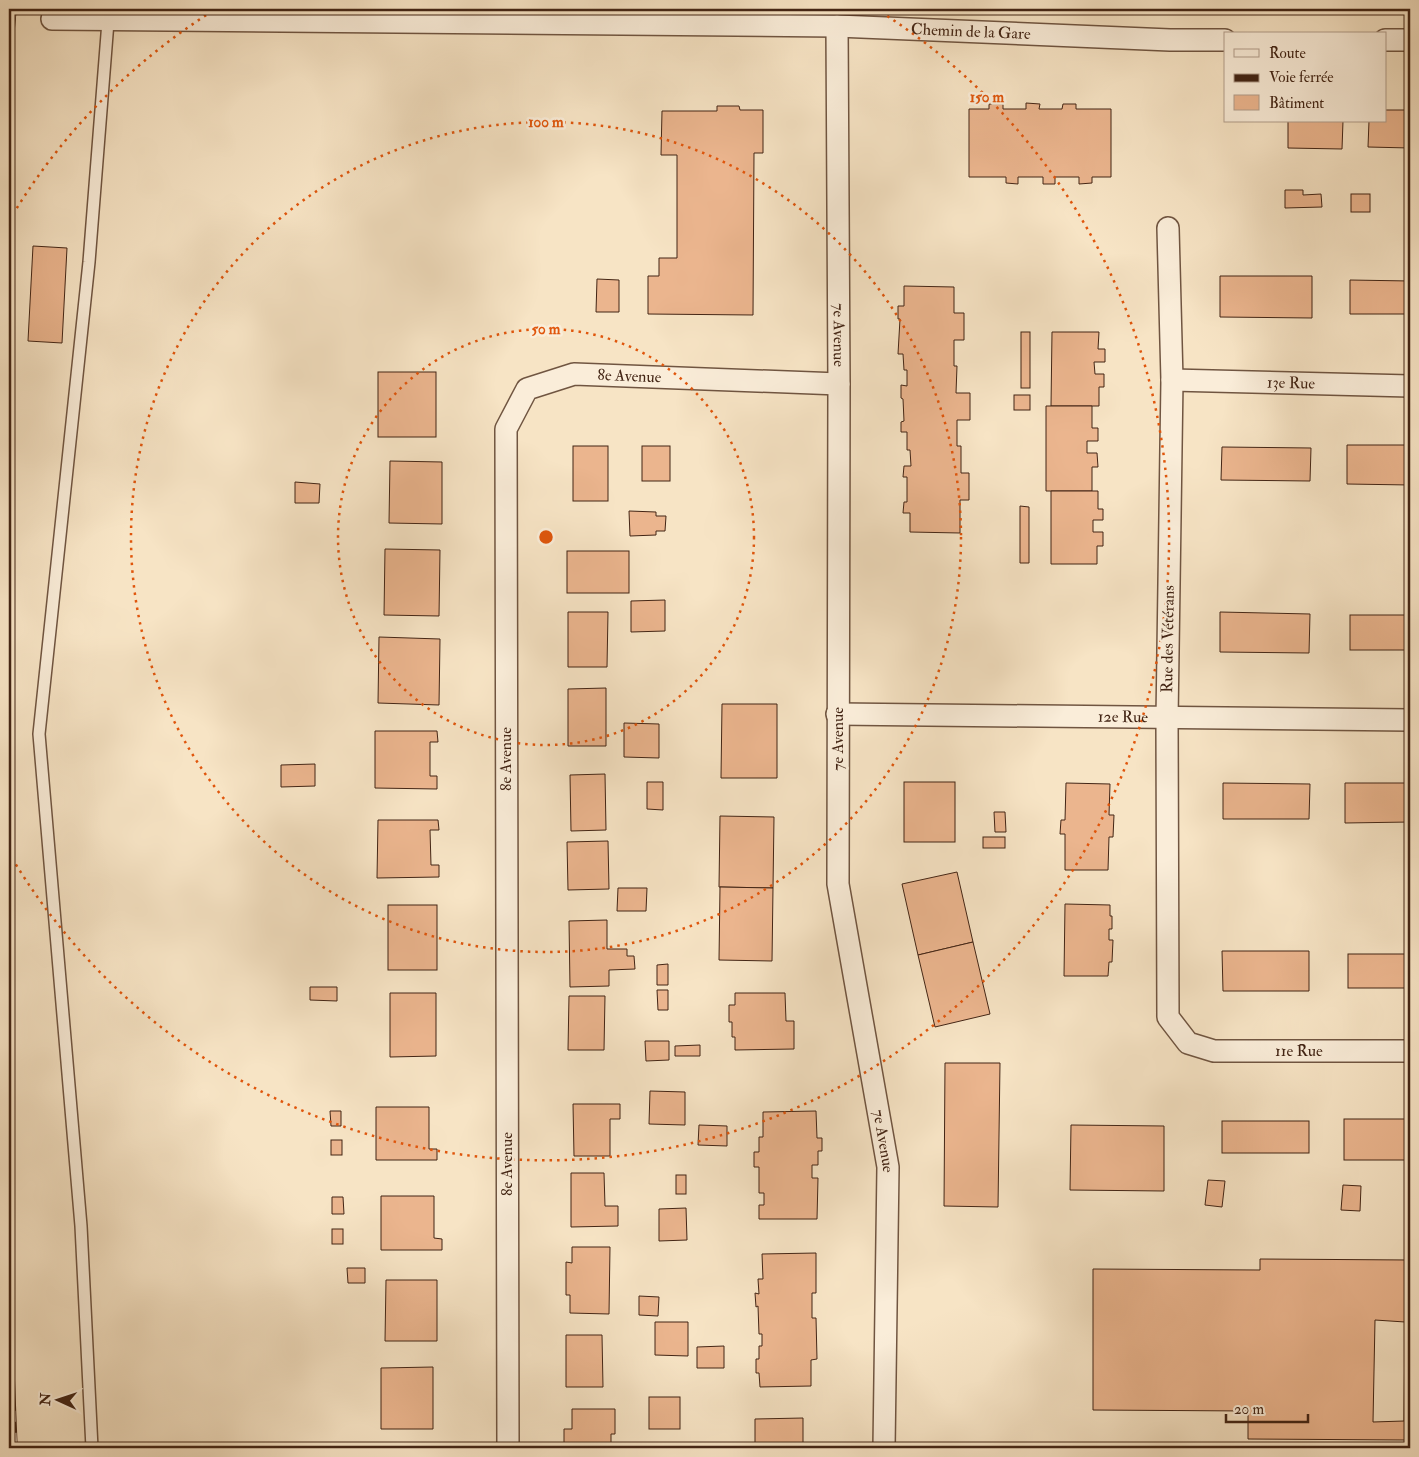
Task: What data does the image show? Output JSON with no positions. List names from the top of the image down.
{
  "streets": {
    "street": [
      "Chemin de la Gare",
      "7e Avenue",
      "8e Avenue",
      "13e Rue",
      "Rue des Vétérans",
      "12e Rue",
      "11e Rue"
    ]
  },
  "crossings": [
    ["Chemin de la Gare", "7e Avenue"],
    ["7e Avenue", "8e Avenue"],
    ["7e Avenue", "12e Rue"],
    ["13e Rue", "Rue des Vétérans"],
    ["Rue des Vétérans", "12e Rue"],
    ["Rue des Vétérans", "11e Rue"]
  ],
  "legend": ["Route", "Voie ferrée", "Bâtiment"],
  "scale_bar": "20 m",
  "north": "left",
  "rings": ["150 m", "100 m", "50 m"]
}
